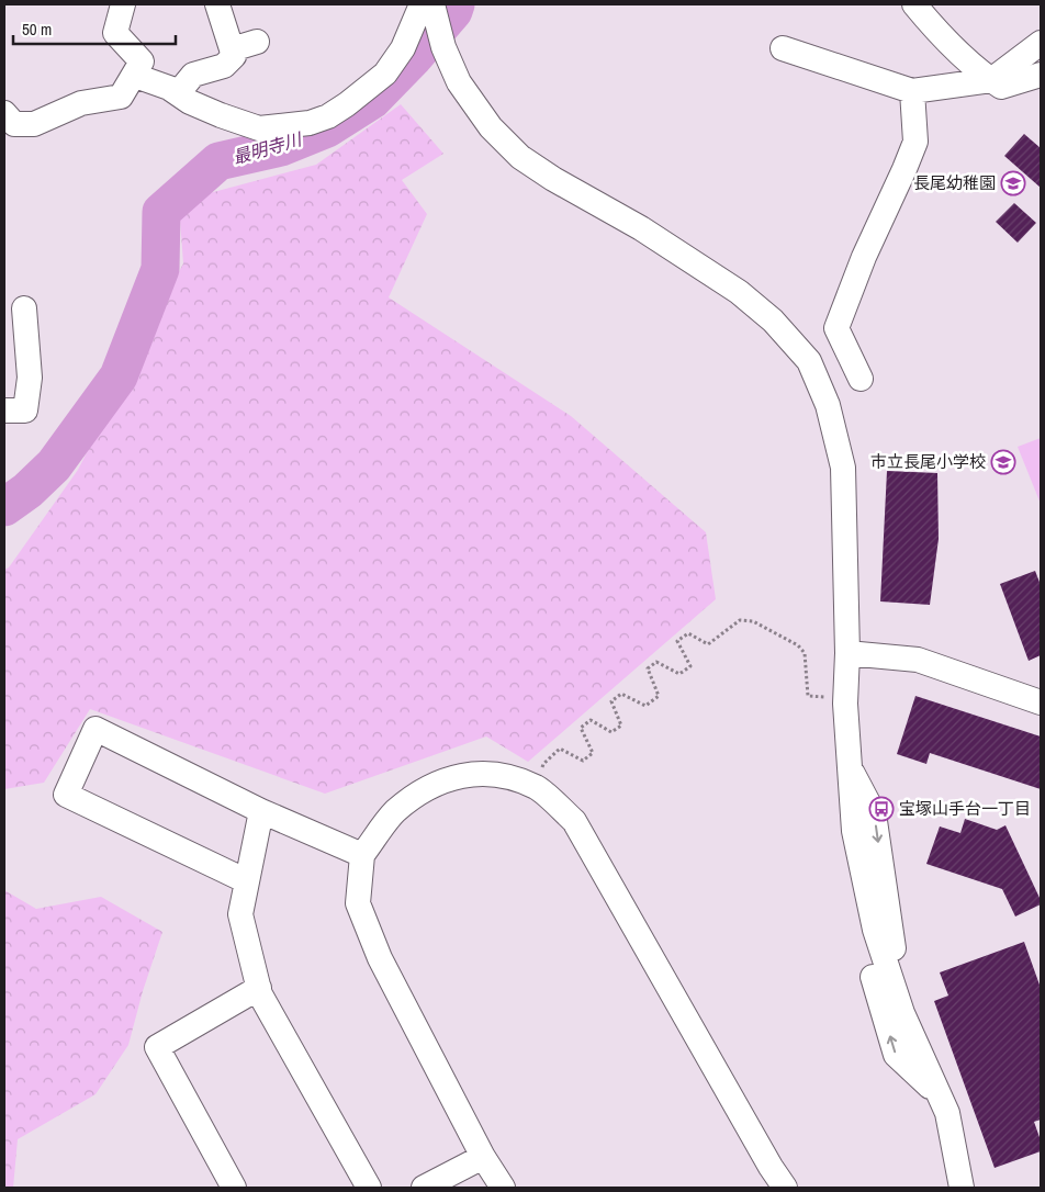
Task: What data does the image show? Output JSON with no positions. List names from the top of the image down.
{
  "water": ["最明寺川"],
  "places": {
    "school or university": ["長尾幼稚園", "市立長尾小学校"],
    "bus stop": ["宝塚山手台一丁目"]
  },
  "scale_bar": "50 m"
}
